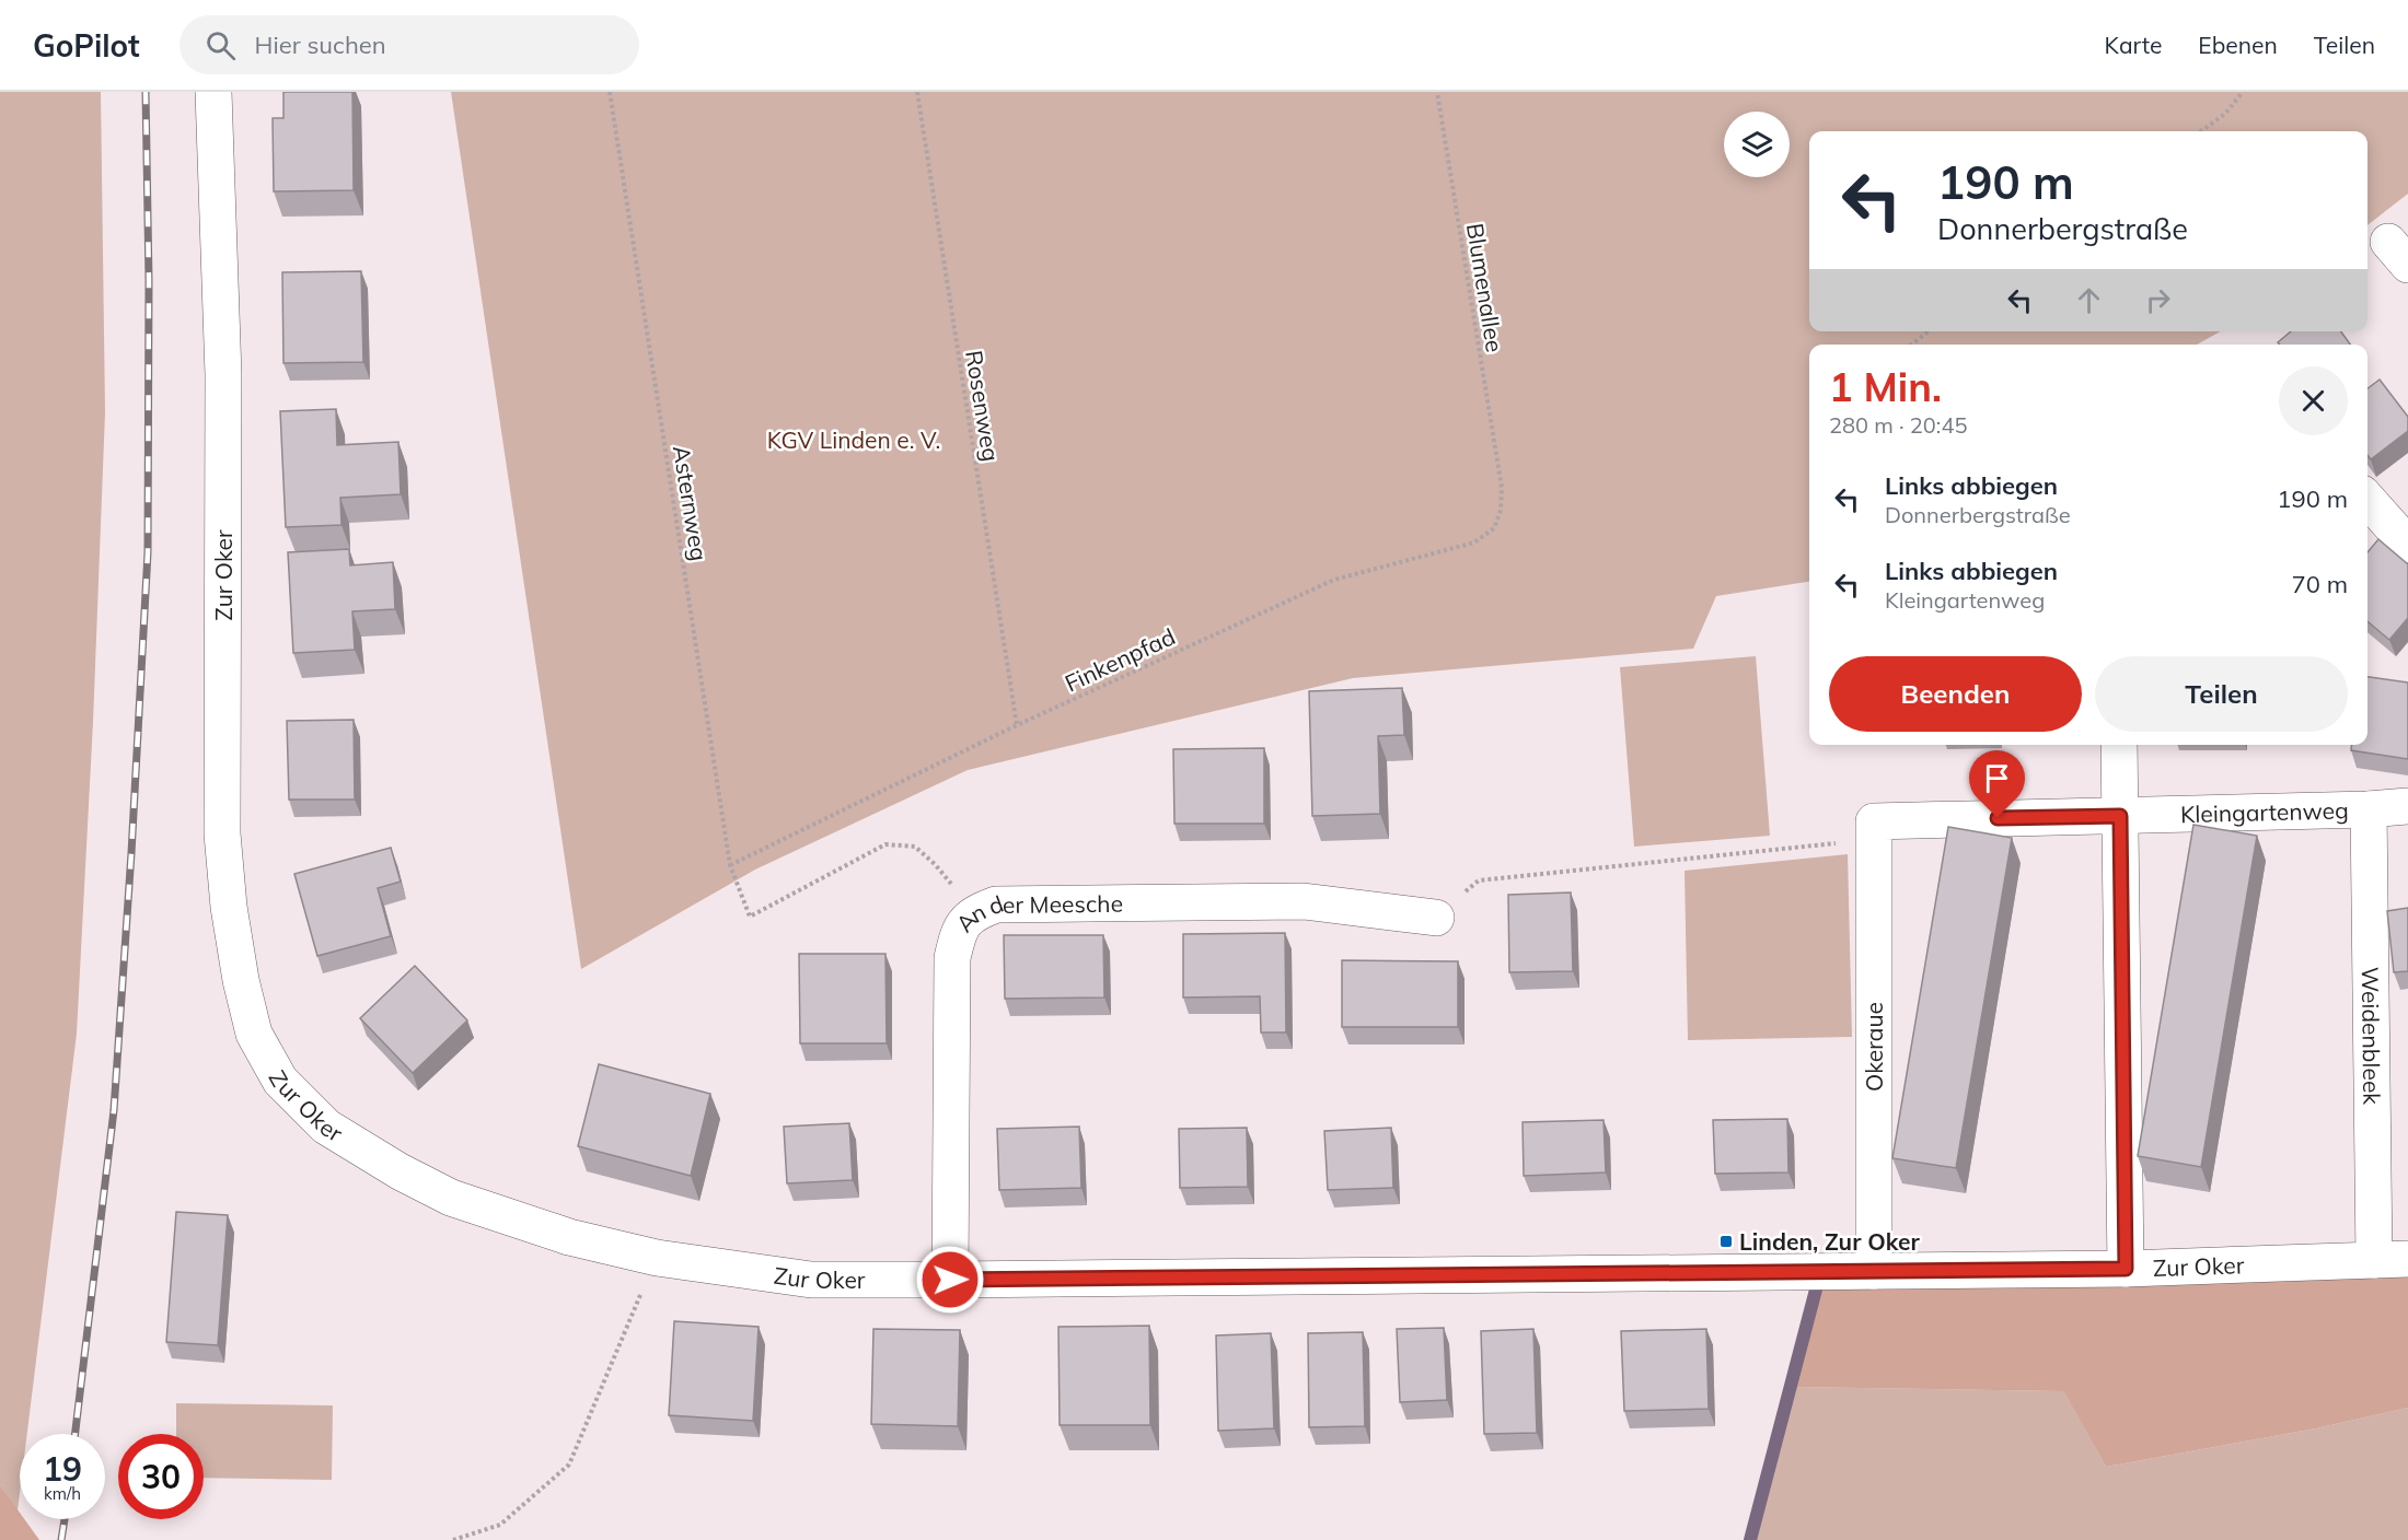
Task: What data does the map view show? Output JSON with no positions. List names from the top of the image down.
{
  "streets": {
    "street": [
      "Zur Oker",
      "Kleingartenweg",
      "An der Meesche",
      "Weidenbleek",
      "Okeraue"
    ],
    "path": [
      "Blumenallee",
      "Rosenweg",
      "Asternweg",
      "Finkenpfad"
    ]
  },
  "crossings": [
    ["Blumenallee", "Finkenpfad"],
    ["Rosenweg", "Finkenpfad"],
    ["Asternweg", "Finkenpfad"],
    ["Asternweg", "An der Meesche"],
    ["Zur Oker", "An der Meesche"],
    ["Zur Oker", "Weidenbleek"],
    ["Zur Oker", "Okeraue"],
    ["Kleingartenweg", "Weidenbleek"],
    ["Kleingartenweg", "Okeraue"]
  ],
  "parks": ["KGV Linden e. V."],
  "places": {
    "transit": ["Linden, Zur Oker"]
  },
  "page": {
    "header": "GoPilot",
    "search": "Hier suchen",
    "nav": ["Karte", "Ebenen", "Teilen"],
    "turn": ["190 m", "Donnerbergstraße"],
    "heading": ["1 Min.", "280 m · 20:45"],
    "list": [
      {
        "name": "Links abbiegen",
        "note": "Donnerbergstraße",
        "value": "190 m"
      },
      {
        "name": "Links abbiegen",
        "note": "Kleingartenweg",
        "value": "70 m"
      }
    ],
    "buttons": ["Beenden", "Teilen"],
    "speed": "19 km/h",
    "limit": "30"
  }
}
